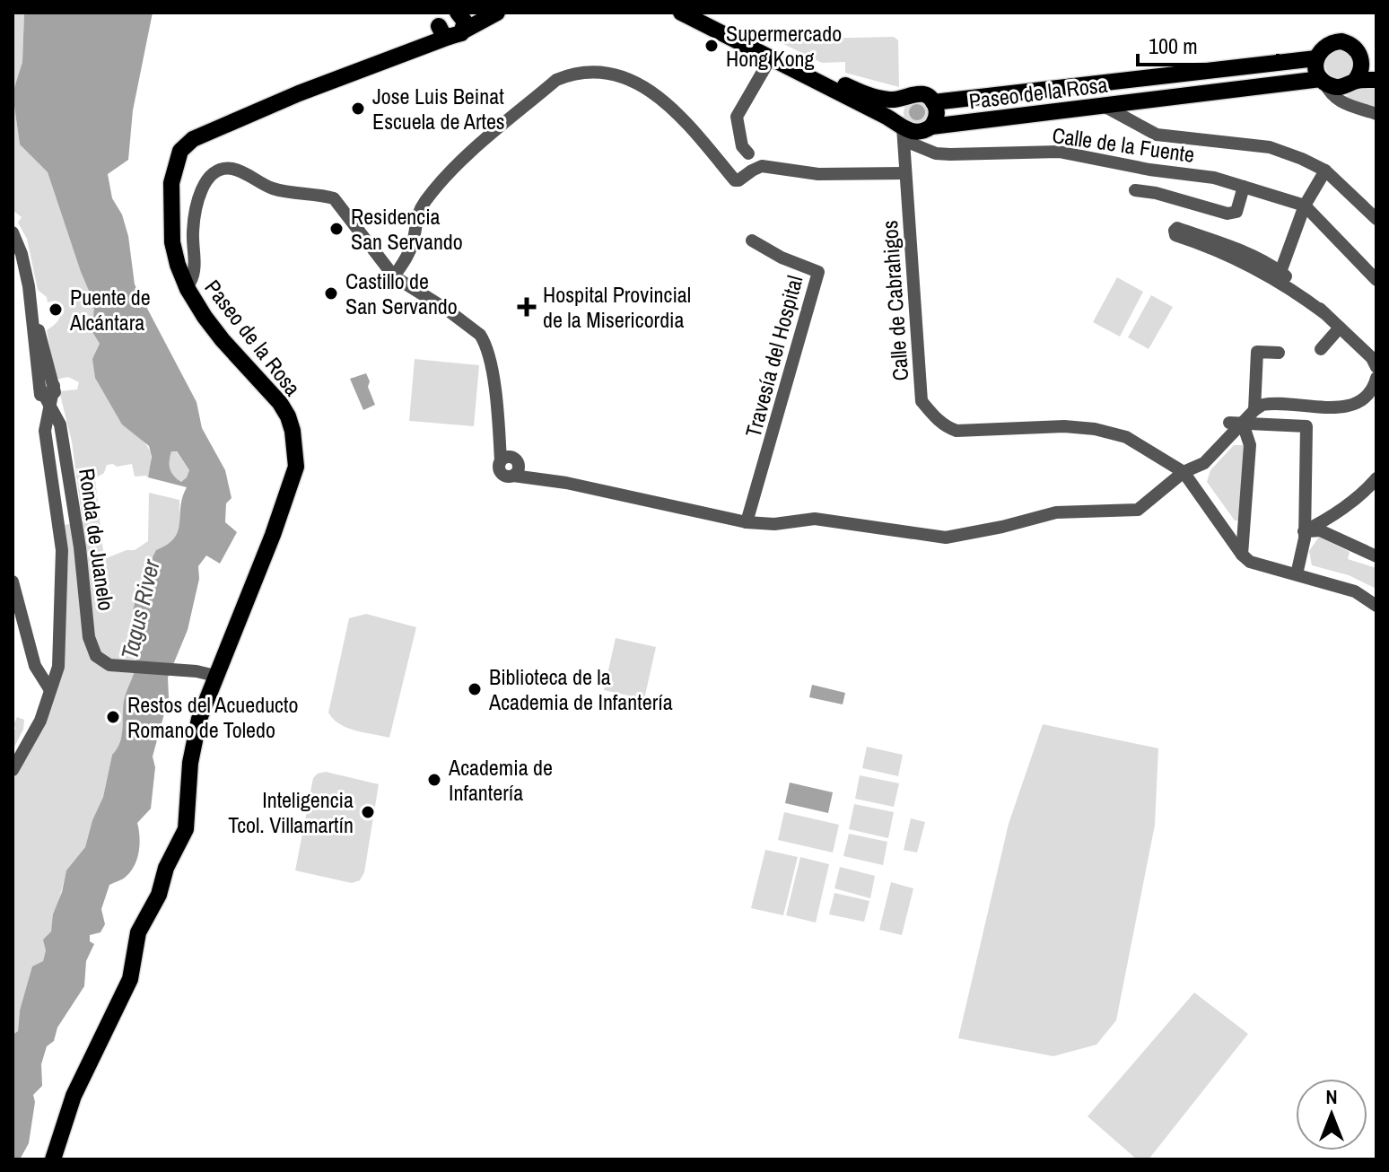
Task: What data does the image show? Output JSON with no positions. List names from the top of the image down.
{
  "streets": {
    "main road": ["Paseo de la Rosa"],
    "street": [
      "Calle de la Fuente",
      "Calle de Cabrahigos",
      "Travesía del Hospital",
      "Ronda de Juanelo"
    ]
  },
  "crossings": [
    ["Paseo de la Rosa", "Calle de la Fuente"],
    ["Paseo de la Rosa", "Calle de Cabrahigos"],
    ["Paseo de la Rosa", "Ronda de Juanelo"],
    ["Calle de la Fuente", "Calle de Cabrahigos"]
  ],
  "water": ["Tagus River"],
  "places": {
    "other": [
      "Supermercado Hong Kong",
      "Jose Luis Beinat Escuela de Artes",
      "Residencia San Servando",
      "Castillo de San Servando",
      "Puente de Alcántara",
      "Biblioteca de la Academia de Infantería",
      "Restos del Acueducto Romano de Toledo",
      "Academia de Infantería",
      "Inteligencia Tcol. Villamartín"
    ],
    "health": ["Hospital Provincial de la Misericordia"]
  },
  "scale_bar": "100 m",
  "north": "top"
}
